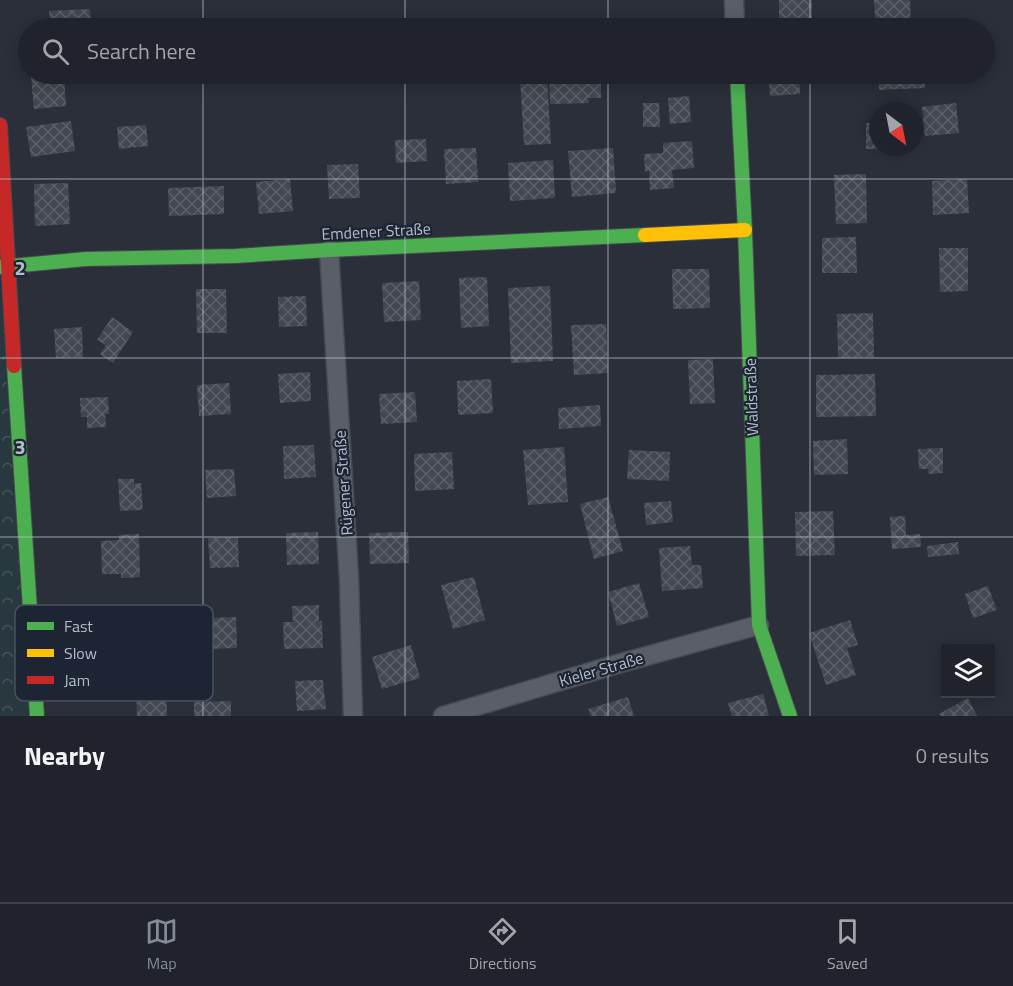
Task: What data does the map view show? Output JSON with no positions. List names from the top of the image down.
{
  "streets": {
    "street": [
      "Emdener Straße",
      "Waldstraße",
      "Rügener Straße",
      "Kieler Straße"
    ]
  },
  "crossings": [
    ["Emdener Straße", "Waldstraße"],
    ["Emdener Straße", "Rügener Straße"],
    ["Waldstraße", "Kieler Straße"]
  ],
  "legend": ["Fast", "Slow", "Jam"],
  "north": "bottom right",
  "page": {
    "search": "Search here",
    "heading": ["Nearby", "0 results"],
    "nav": ["Map", "Directions", "Saved"]
  },
  "grid": {
    "rows": ["2", "3"]
  }
}
